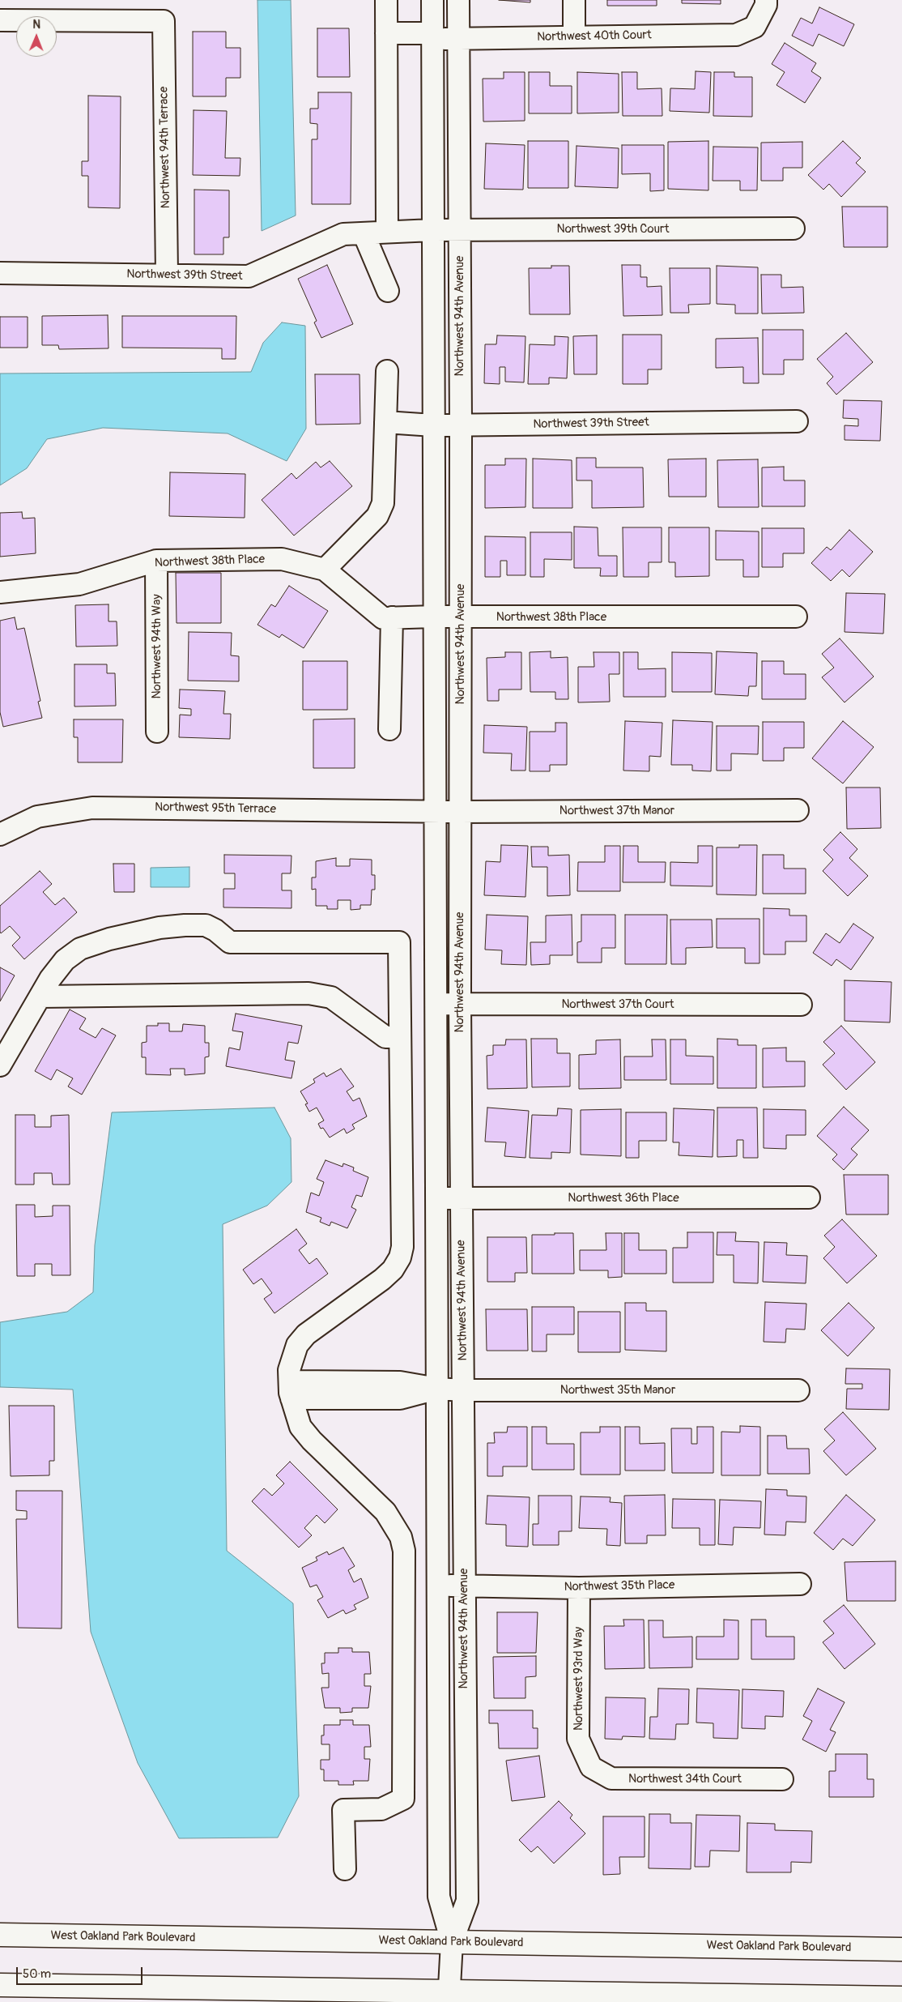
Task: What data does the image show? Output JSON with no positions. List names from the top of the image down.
{
  "streets": {
    "main road": ["West Oakland Park Boulevard"],
    "street": [
      "Northwest 40th Court",
      "Northwest 94th Terrace",
      "Northwest 39th Court",
      "Northwest 39th Street",
      "Northwest 94th Avenue",
      "Northwest 38th Place",
      "Northwest 94th Way",
      "Northwest 95th Terrace",
      "Northwest 37th Manor",
      "Northwest 37th Court",
      "Northwest 36th Place",
      "Northwest 35th Manor",
      "Northwest 35th Place",
      "Northwest 93rd Way",
      "Northwest 34th Court"
    ]
  },
  "crossings": [
    ["Northwest 40th Court", "Northwest 94th Avenue"],
    ["Northwest 94th Terrace", "Northwest 39th Street"],
    ["Northwest 39th Court", "Northwest 39th Street"],
    ["Northwest 39th Court", "Northwest 94th Avenue"],
    ["Northwest 39th Street", "Northwest 94th Avenue"],
    ["Northwest 94th Avenue", "Northwest 38th Place"],
    ["Northwest 94th Avenue", "Northwest 95th Terrace"],
    ["Northwest 94th Avenue", "Northwest 37th Manor"],
    ["Northwest 94th Avenue", "Northwest 37th Court"],
    ["Northwest 94th Avenue", "Northwest 36th Place"],
    ["Northwest 94th Avenue", "Northwest 35th Manor"],
    ["Northwest 94th Avenue", "Northwest 35th Place"],
    ["Northwest 94th Avenue", "West Oakland Park Boulevard"],
    ["Northwest 38th Place", "Northwest 94th Way"],
    ["Northwest 95th Terrace", "Northwest 37th Manor"],
    ["Northwest 35th Place", "Northwest 93rd Way"],
    ["Northwest 93rd Way", "Northwest 34th Court"]
  ],
  "scale_bar": "50 m",
  "north": "top"
}
